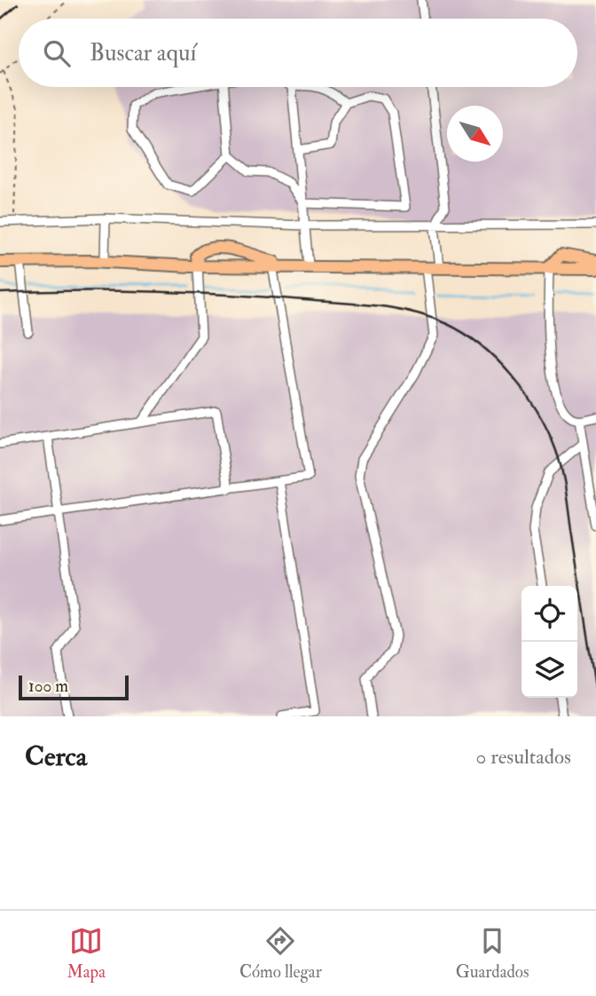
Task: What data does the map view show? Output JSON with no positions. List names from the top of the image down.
{
  "scale_bar": "100 m",
  "north": "bottom right",
  "page": {
    "search": "Buscar aquí",
    "scale": "100 m",
    "heading": ["Cerca", "0 resultados"],
    "nav": ["Mapa", "Cómo llegar", "Guardados"]
  }
}
